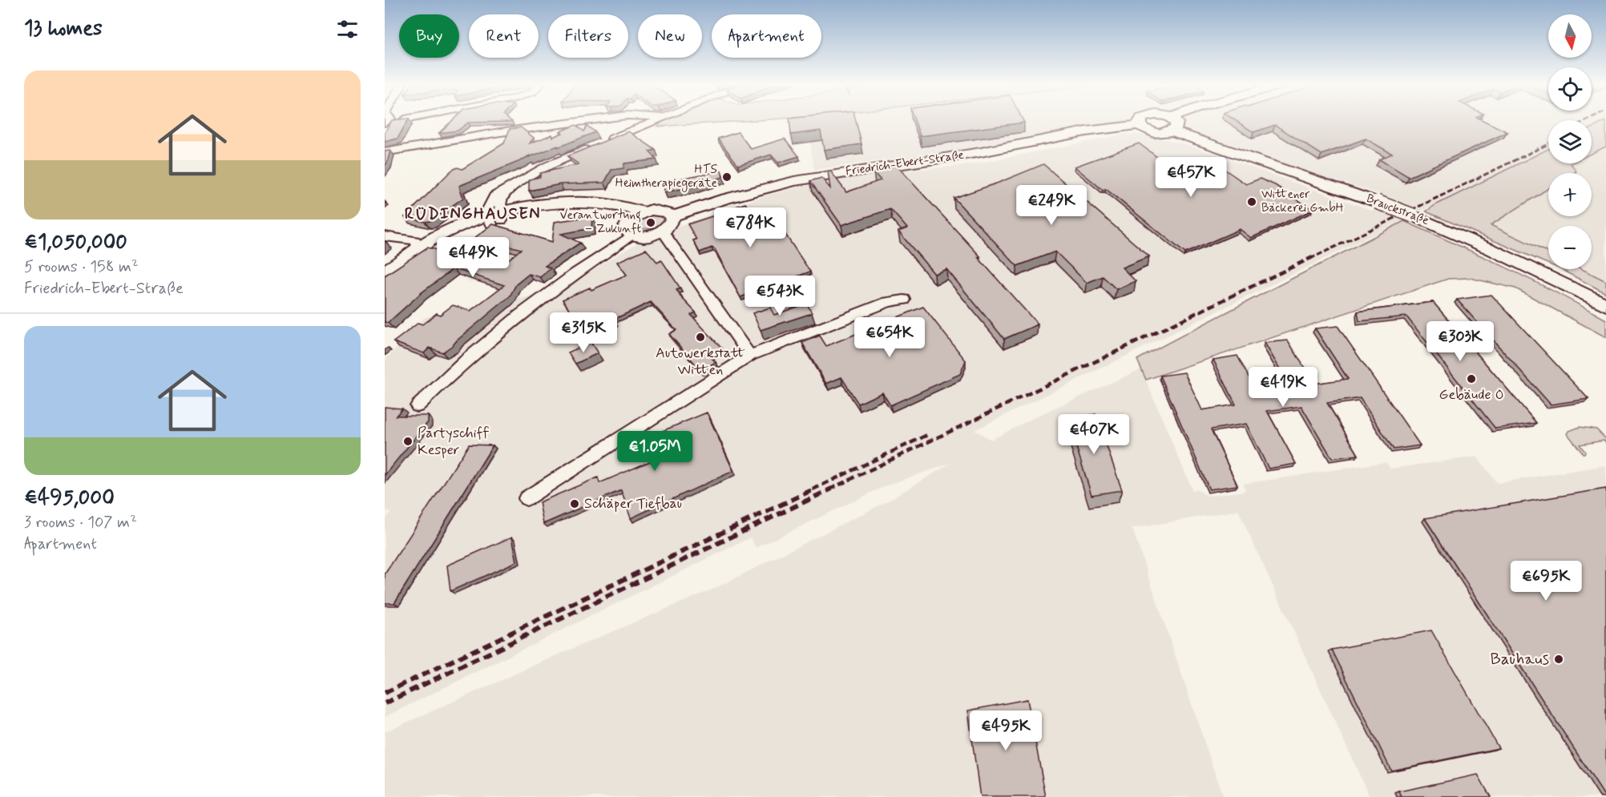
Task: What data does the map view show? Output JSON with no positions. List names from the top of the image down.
{
  "streets": {
    "street": ["Friedrich-Ebert-Straße", "Brauckstraße"]
  },
  "crossings": [
    ["Friedrich-Ebert-Straße", "Brauckstraße"]
  ],
  "districts": ["RÜDINGHAUSEN"],
  "places": [
    "HTS Heimtherapiegeräte",
    "Wittener Bäckerei GmbH",
    "Verantwortung – Zukunft",
    "Autowerkstatt Witten",
    "Gebäude O",
    "Partyschiff Kesper",
    "Schäper Tiefbau",
    "Bauhaus"
  ],
  "north": "bottom",
  "page": {
    "heading": "13 homes",
    "map_buttons": ["+", "−"],
    "chip": [
      "Buy",
      "Rent",
      "Filters",
      "New",
      "Apartment"
    ],
    "list": [
      {
        "name": "€1,050,000",
        "note": "5 rooms · 158 m² · Friedrich-Ebert-Straße"
      },
      {
        "name": "€495,000",
        "note": "3 rooms · 107 m² · Apartment"
      }
    ],
    "price": [
      "€457K",
      "€249K",
      "€784K",
      "€449K",
      "€543K",
      "€315K",
      "€654K",
      "€303K",
      "€419K",
      "€407K",
      "€1.05M",
      "€695K",
      "€495K"
    ]
  }
}
